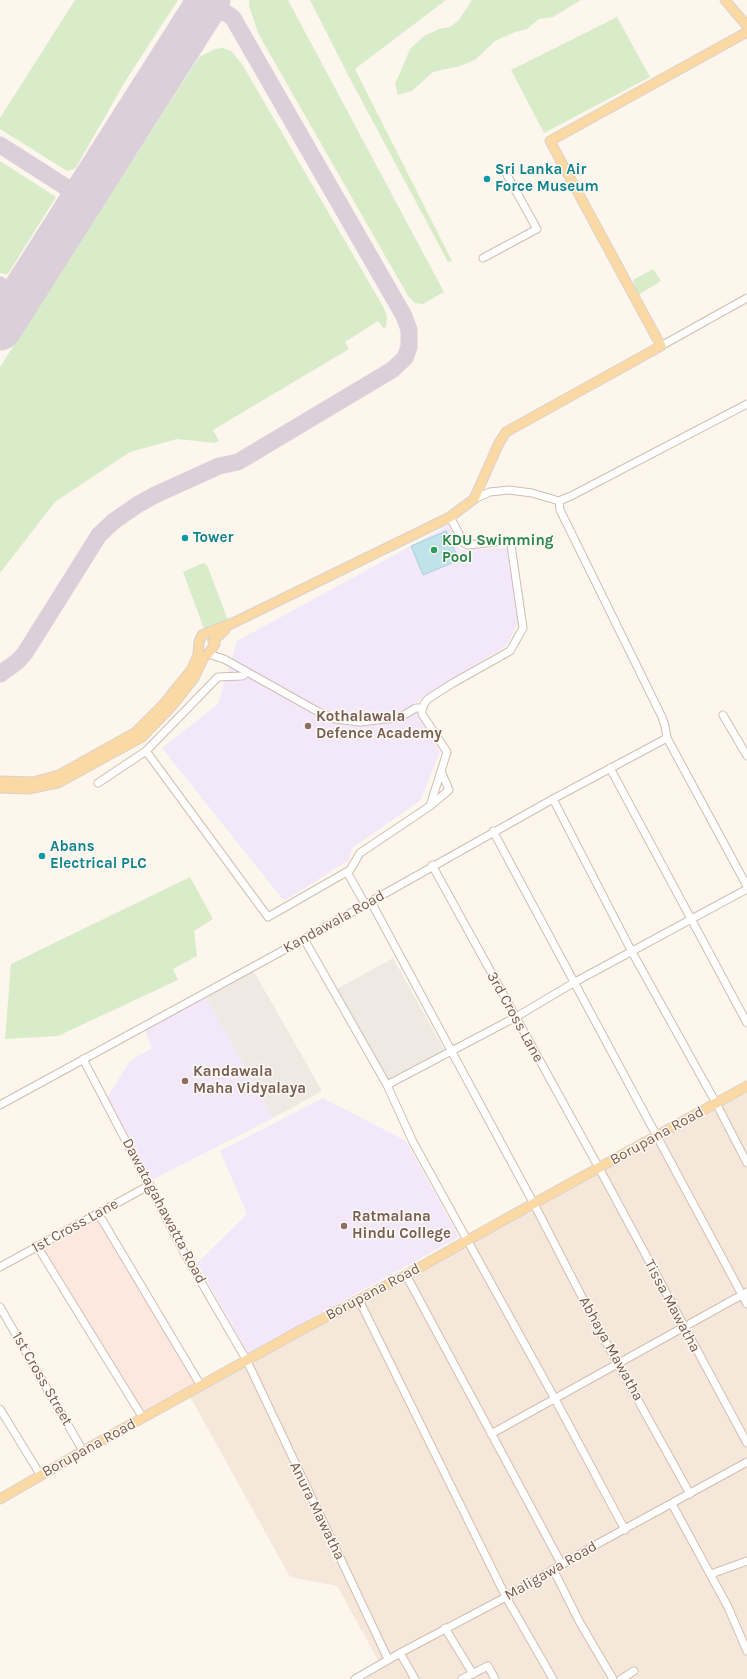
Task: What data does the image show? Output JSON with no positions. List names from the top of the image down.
{
  "streets": {
    "main road": ["Borupana Road"],
    "street": [
      "Kandawala Road",
      "3rd Cross Lane",
      "Dawatagahawatta Road",
      "1st Cross Lane",
      "Tissa Mawatha",
      "Abhaya Mawatha",
      "1st Cross Street",
      "Anura Mawatha",
      "Maligawa Road"
    ]
  },
  "crossings": [
    ["Kandawala Road", "3rd Cross Lane"],
    ["Kandawala Road", "Dawatagahawatta Road"],
    ["Kandawala Road", "Abhaya Mawatha"],
    ["3rd Cross Lane", "Borupana Road"],
    ["3rd Cross Lane", "Tissa Mawatha"],
    ["Borupana Road", "Dawatagahawatta Road"],
    ["Borupana Road", "Tissa Mawatha"],
    ["Borupana Road", "Abhaya Mawatha"],
    ["Borupana Road", "1st Cross Street"],
    ["Borupana Road", "Anura Mawatha"],
    ["Dawatagahawatta Road", "1st Cross Lane"],
    ["Dawatagahawatta Road", "Anura Mawatha"],
    ["Abhaya Mawatha", "Maligawa Road"],
    ["Anura Mawatha", "Maligawa Road"]
  ],
  "places": [
    "Sri Lanka Air Force Museum",
    "Tower",
    "KDU Swimming Pool",
    "Kothalawala Defence Academy",
    "Abans Electrical PLC",
    "Kandawala Maha Vidyalaya",
    "Ratmalana Hindu College"
  ]
}
